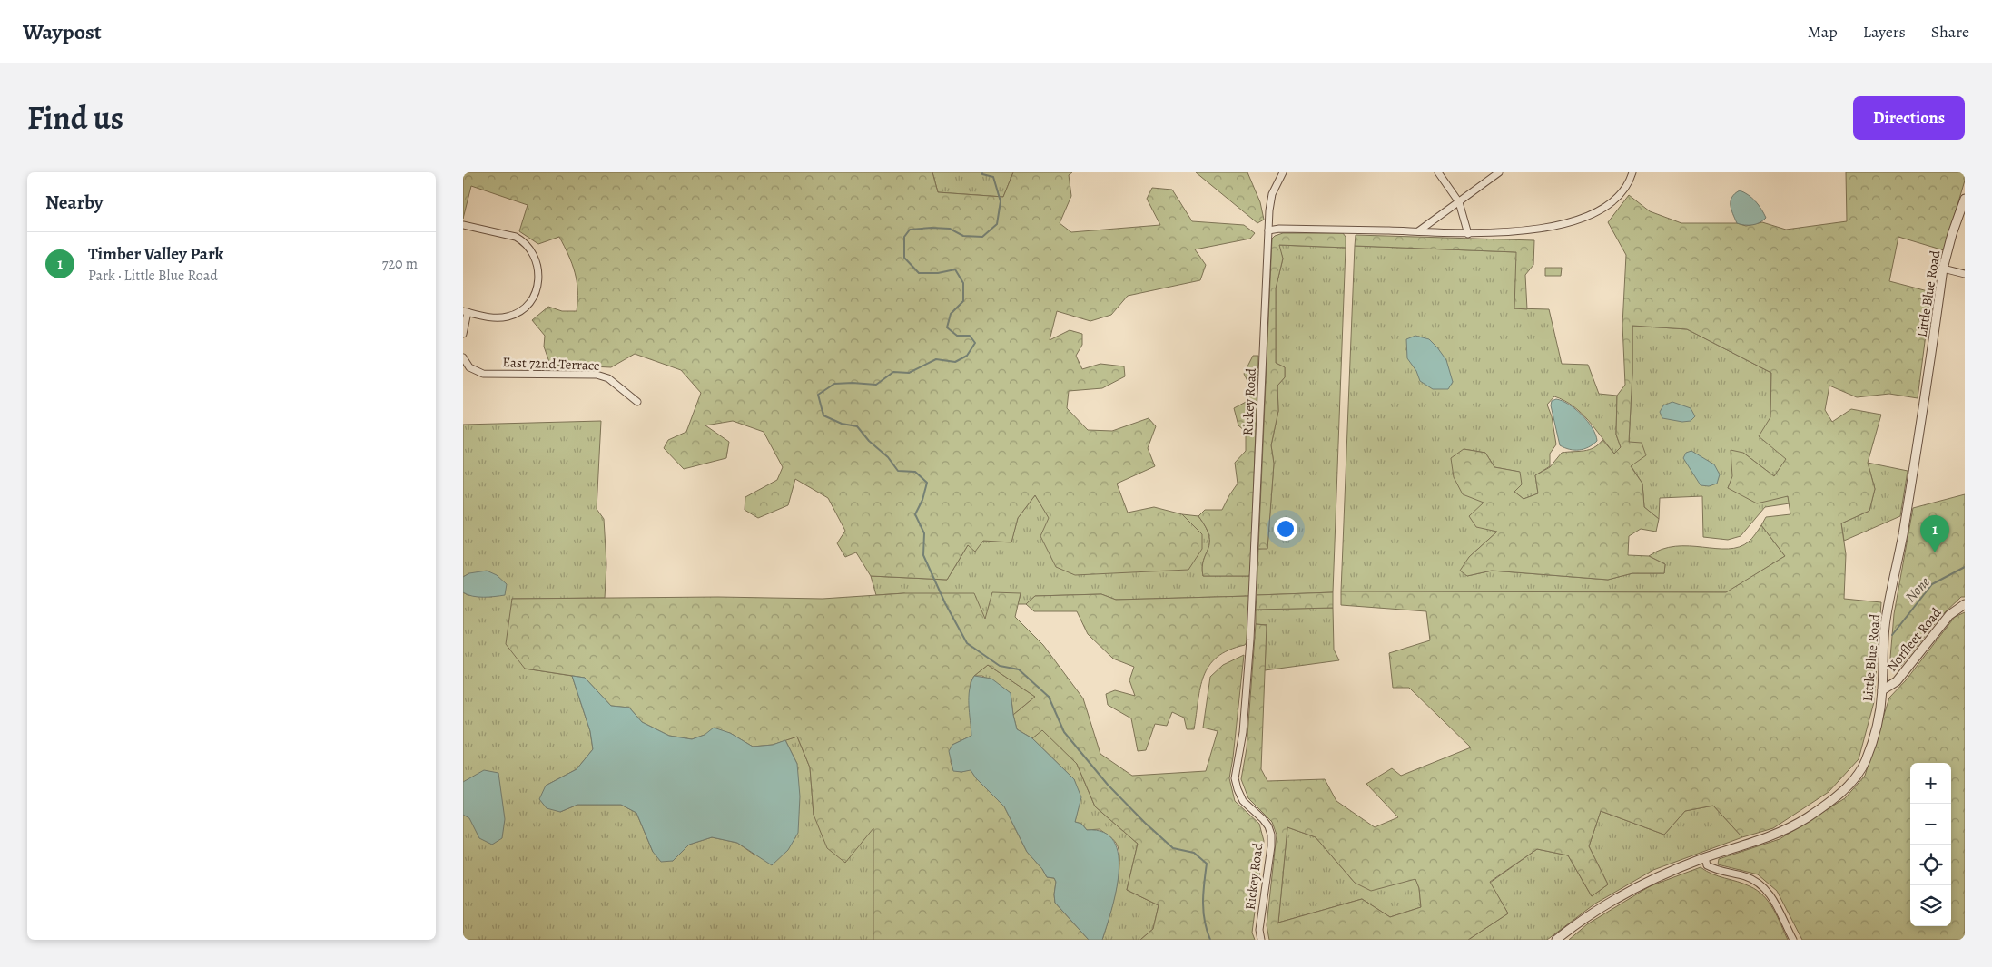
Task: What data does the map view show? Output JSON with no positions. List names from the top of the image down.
{
  "streets": {
    "street": [
      "Little Blue Road",
      "East 72nd Terrace",
      "Rickey Road",
      "Norfleet Road"
    ]
  },
  "crossings": [
    ["Little Blue Road", "Norfleet Road"]
  ],
  "water": ["None"],
  "page": {
    "header": "Waypost",
    "nav": ["Map", "Layers", "Share"],
    "title": "Find us",
    "buttons": "Directions",
    "heading": "Nearby",
    "list": [
      {
        "mark": "1",
        "name": "Timber Valley Park",
        "note": "Park · Little Blue Road",
        "value": "720 m"
      }
    ],
    "pins": "1",
    "map_buttons": ["+", "−"]
  }
}
